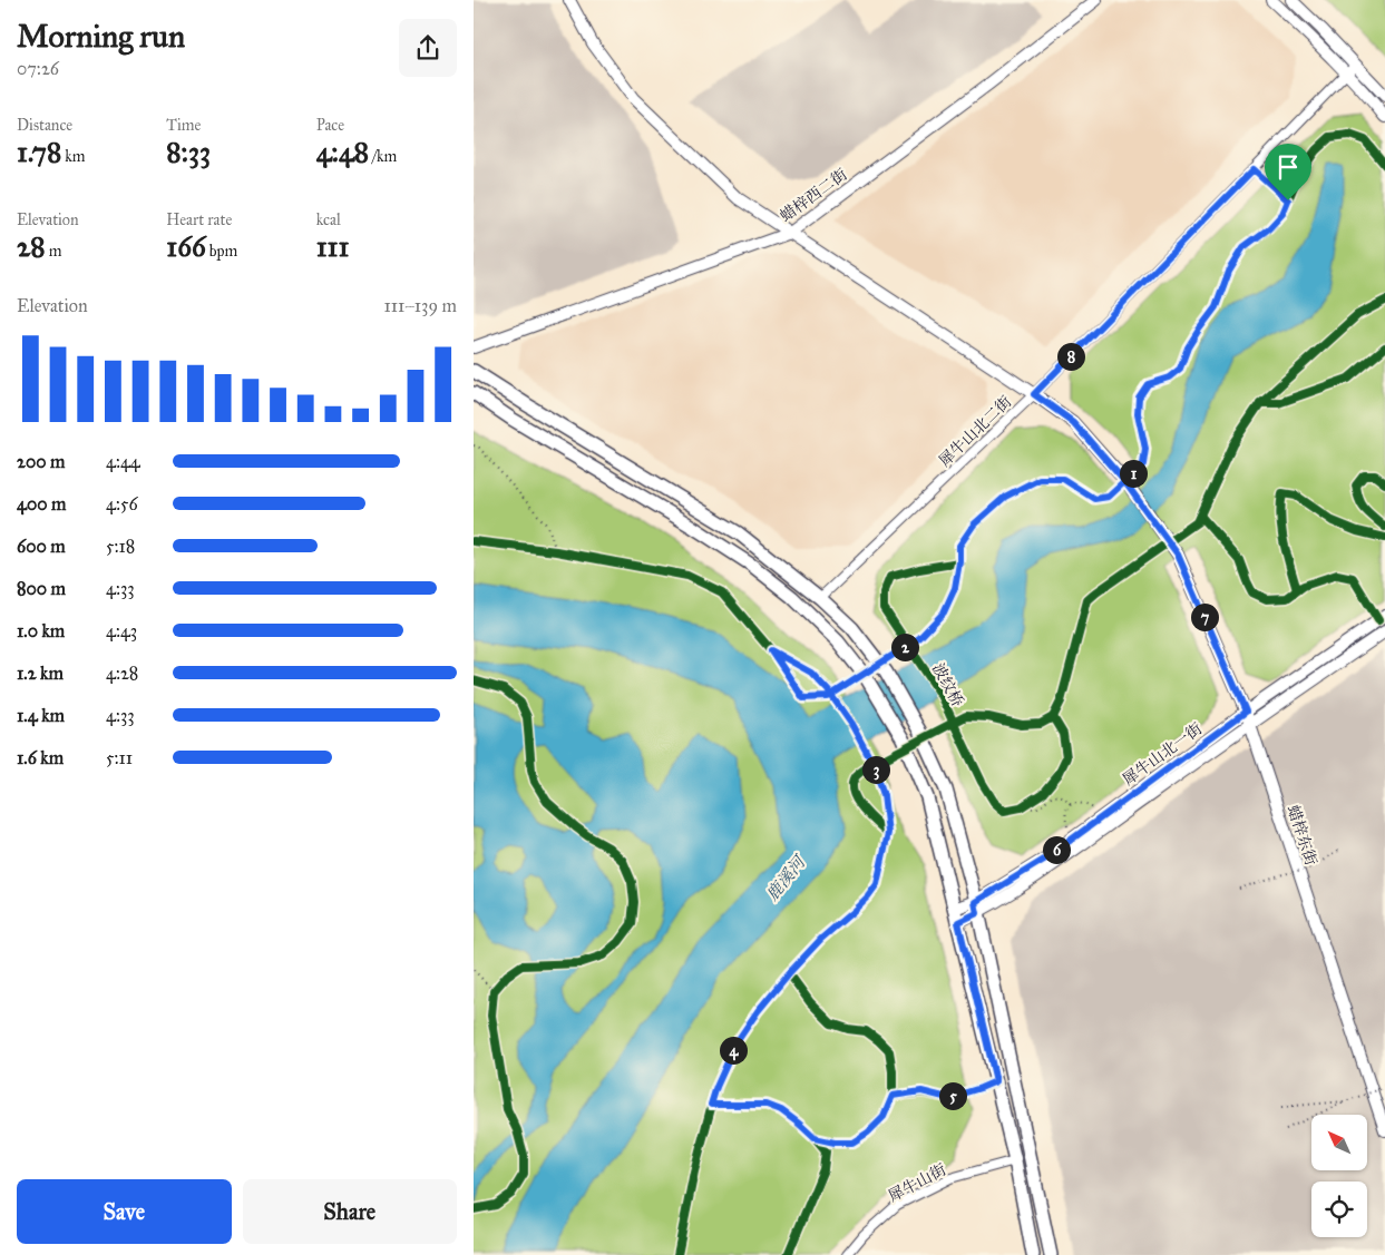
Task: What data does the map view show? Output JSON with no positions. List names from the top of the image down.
{
  "streets": {
    "street": [
      "蜡梓西二街",
      "犀牛山北二街",
      "犀牛山北一街",
      "蜡梓东街",
      "犀牛山街"
    ],
    "cycle path": ["波纹桥"]
  },
  "crossings": [
    ["蜡梓西二街", "蜡梓东街"],
    ["犀牛山北二街", "蜡梓东街"],
    ["犀牛山北一街", "蜡梓东街"]
  ],
  "water": ["鹿溪河"],
  "north": "top left",
  "page": {
    "heading": ["Morning run", "07:26"],
    "stats": [
      ["Distance", "1.78 km"],
      ["Time", "8:33"],
      ["Pace", "4:48 /km"],
      ["Elevation", "28 m"],
      ["Heart rate", "166 bpm"],
      ["kcal", "111"]
    ],
    "chart": ["Elevation", "111–139 m"],
    "pins": [
      "8",
      "1",
      "7",
      "2",
      "3",
      "6",
      "4",
      "5"
    ],
    "list": [
      {
        "name": "200 m",
        "note": "4:44"
      },
      {
        "name": "400 m",
        "note": "4:56"
      },
      {
        "name": "600 m",
        "note": "5:18"
      },
      {
        "name": "800 m",
        "note": "4:33"
      },
      {
        "name": "1.0 km",
        "note": "4:43"
      },
      {
        "name": "1.2 km",
        "note": "4:28"
      },
      {
        "name": "1.4 km",
        "note": "4:33"
      },
      {
        "name": "1.6 km",
        "note": "5:11"
      }
    ],
    "buttons": ["Save", "Share"]
  }
}
